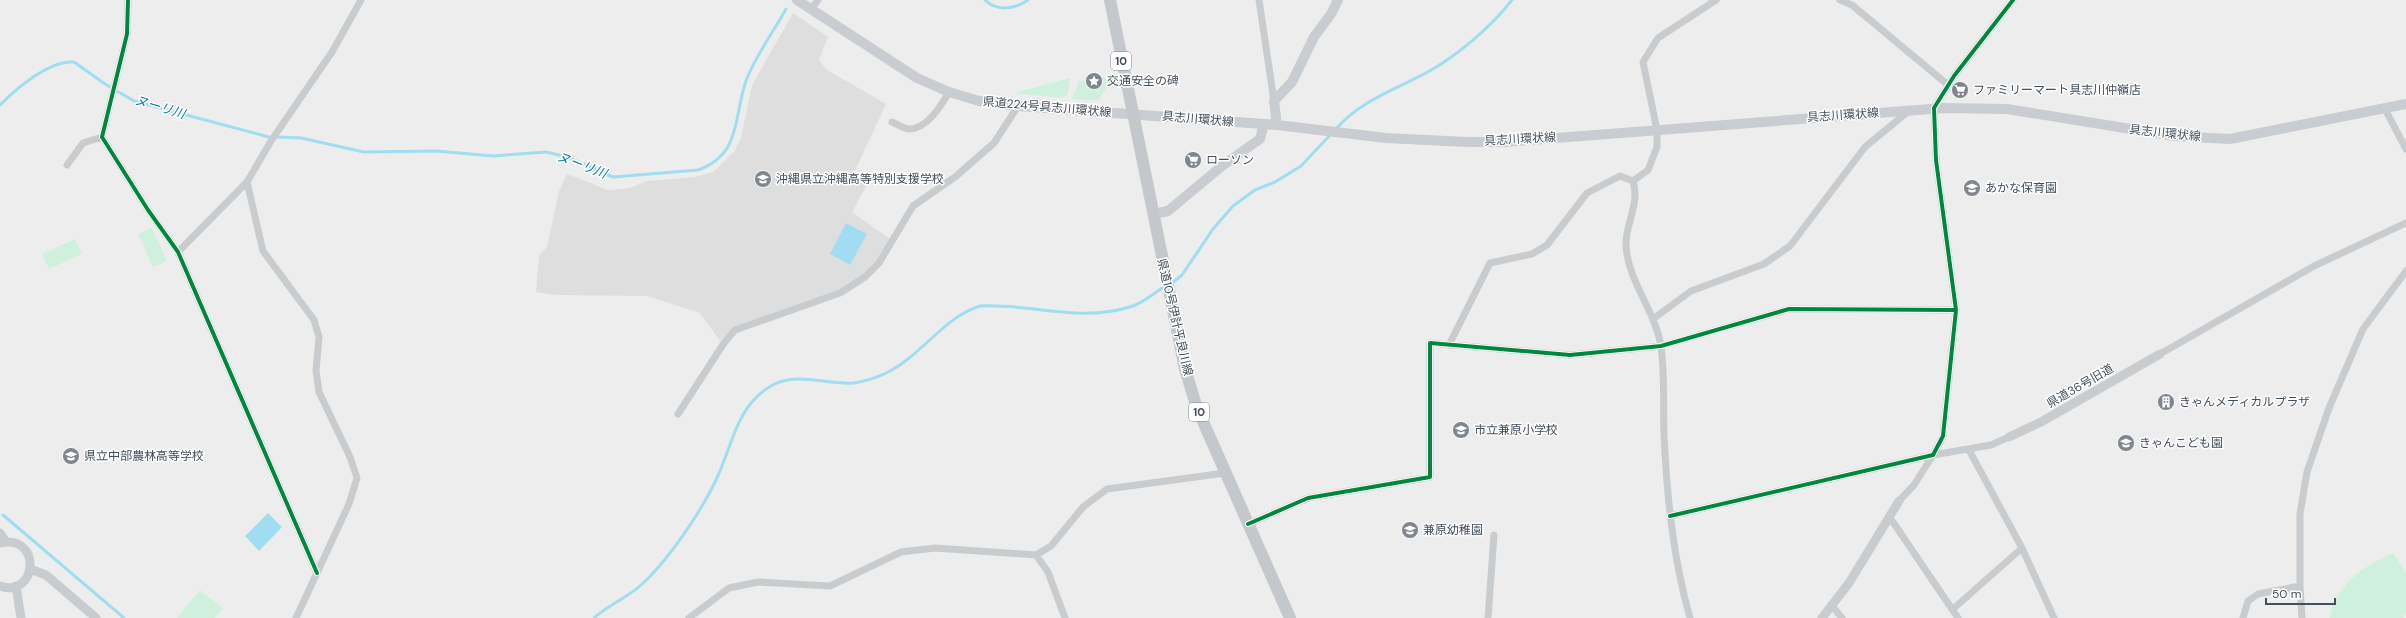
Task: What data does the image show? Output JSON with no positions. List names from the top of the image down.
{
  "streets": {
    "main road": [
      "10",
      "県道224号具志川環状線",
      "具志川環状線",
      "県道10号伊計平良川線"
    ],
    "street": ["県道36号旧道"]
  },
  "crossings": [
    ["県道224号具志川環状線", "具志川環状線"],
    ["県道224号具志川環状線", "県道10号伊計平良川線"],
    ["具志川環状線", "県道10号伊計平良川線"]
  ],
  "water": ["ヌーリ川"],
  "places": {
    "place": ["交通安全の碑"],
    "supermarket": ["ファミリーマート具志川仲嶺店", "ローソン"],
    "school or university": [
      "沖縄県立沖縄高等特別支援学校",
      "あかな保育園",
      "市立兼原小学校",
      "きゃんこども園",
      "県立中部農林高等学校",
      "兼原幼稚園"
    ],
    "building": ["きゃんメディカルプラザ"]
  },
  "scale_bar": "50 m"
}
